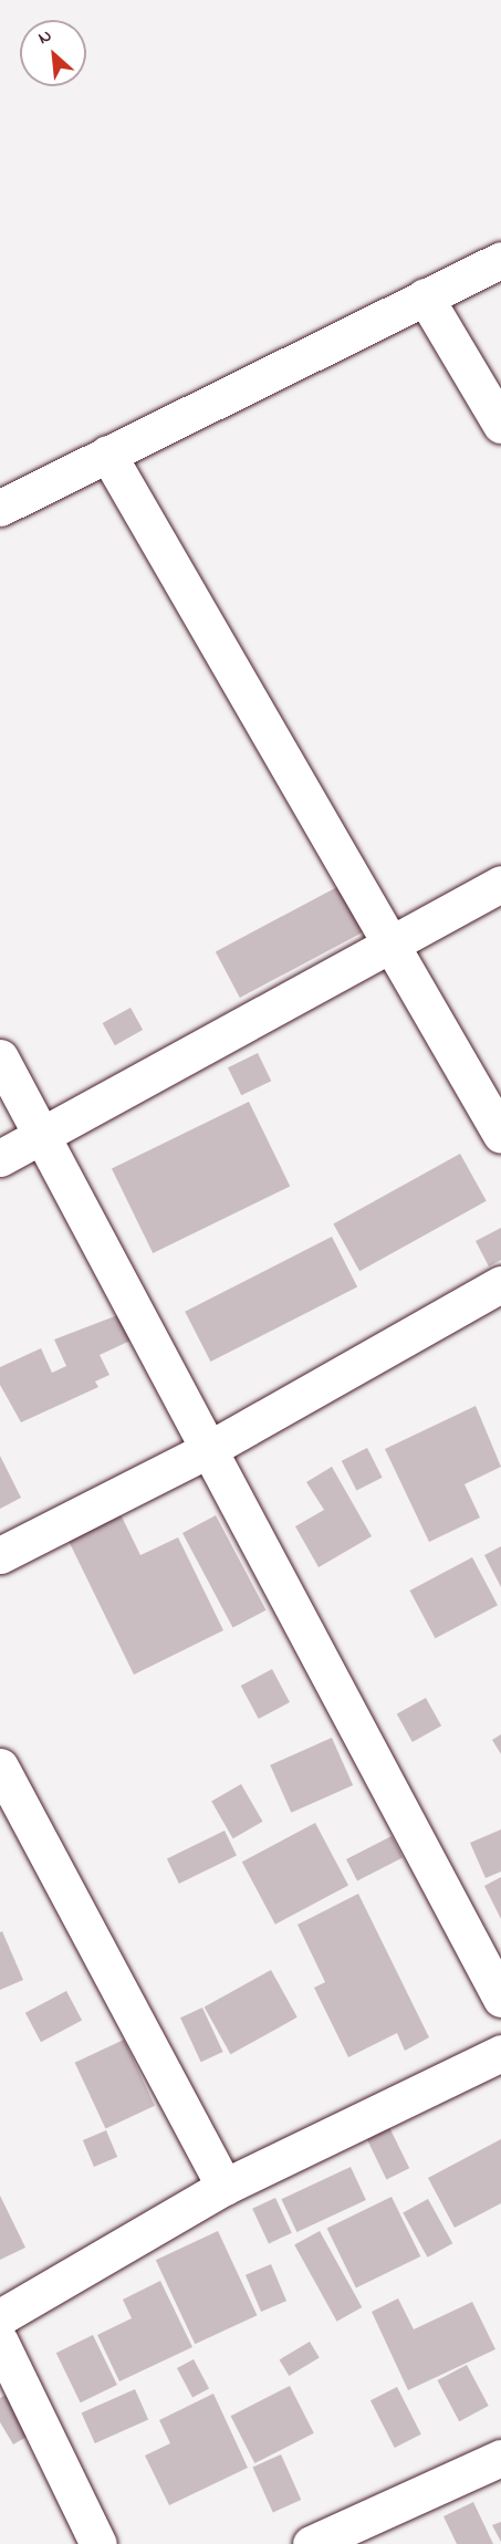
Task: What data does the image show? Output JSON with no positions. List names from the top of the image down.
{
  "north": "top left"
}
